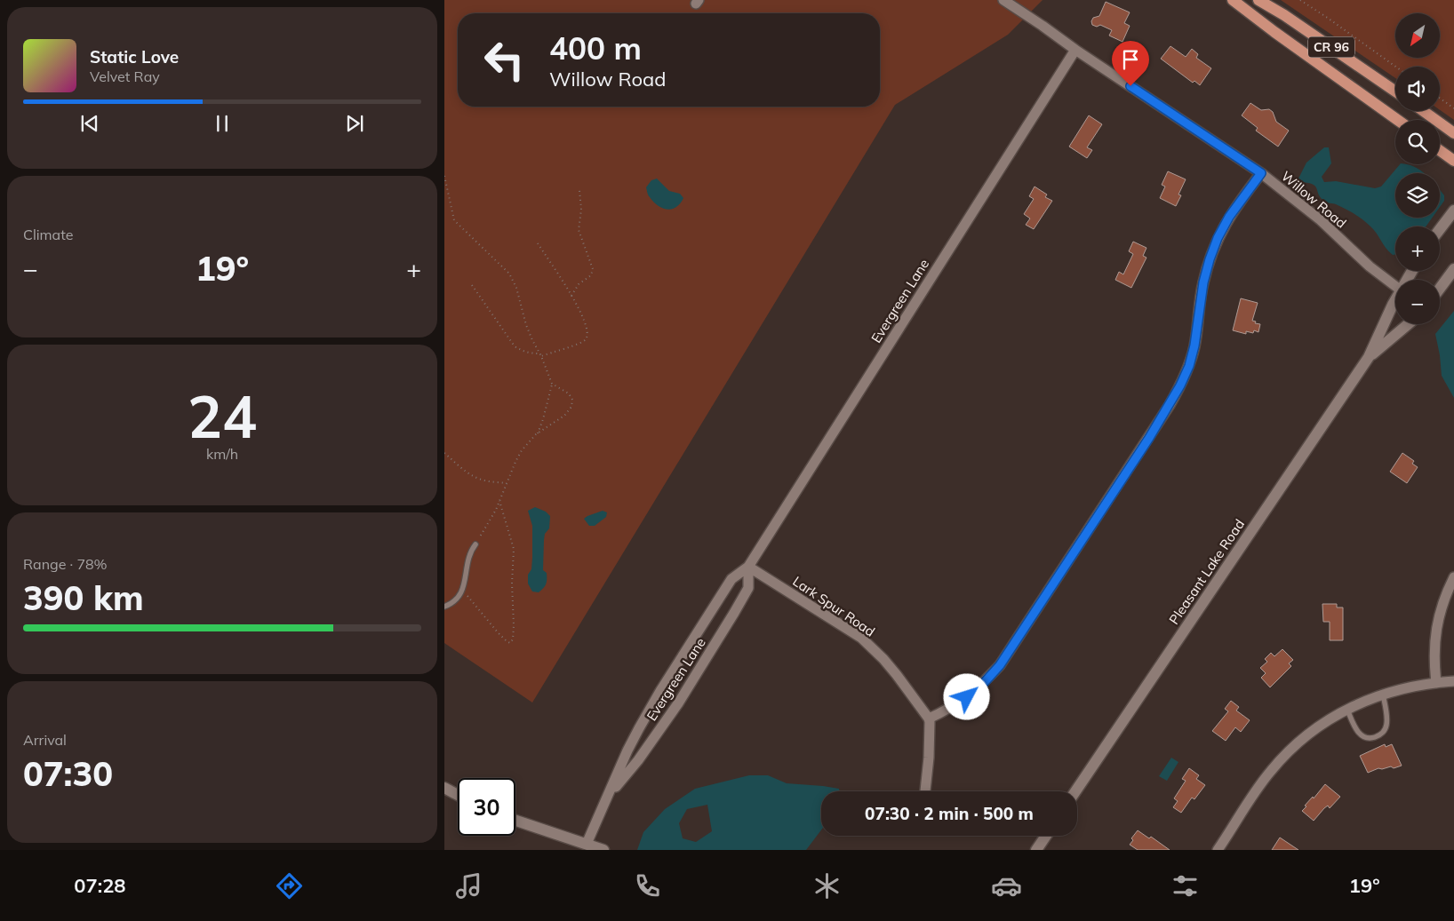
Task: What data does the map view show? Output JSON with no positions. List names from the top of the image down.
{
  "streets": {
    "main road": ["CR 96"],
    "street": [
      "Willow Road",
      "Evergreen Lane",
      "Pleasant Lake Road",
      "Lark Spur Road"
    ]
  },
  "crossings": [
    ["Willow Road", "Evergreen Lane"],
    ["Evergreen Lane", "Lark Spur Road"]
  ],
  "north": "bottom left",
  "page": {
    "map_buttons": ["+", "−"],
    "turn": ["400 m", "Willow Road"],
    "song": ["Static Love", "Velvet Ray"],
    "tile": [
      "Climate",
      ["24", "km/h"],
      ["Range · 78%", "390 km"],
      ["Arrival", "07:30"]
    ],
    "heat": ["−", "19°", "+"],
    "limit": "30",
    "trip": "07:30 · 2 min · 500 m",
    "tabs": ["07:28", "19°"]
  }
}
